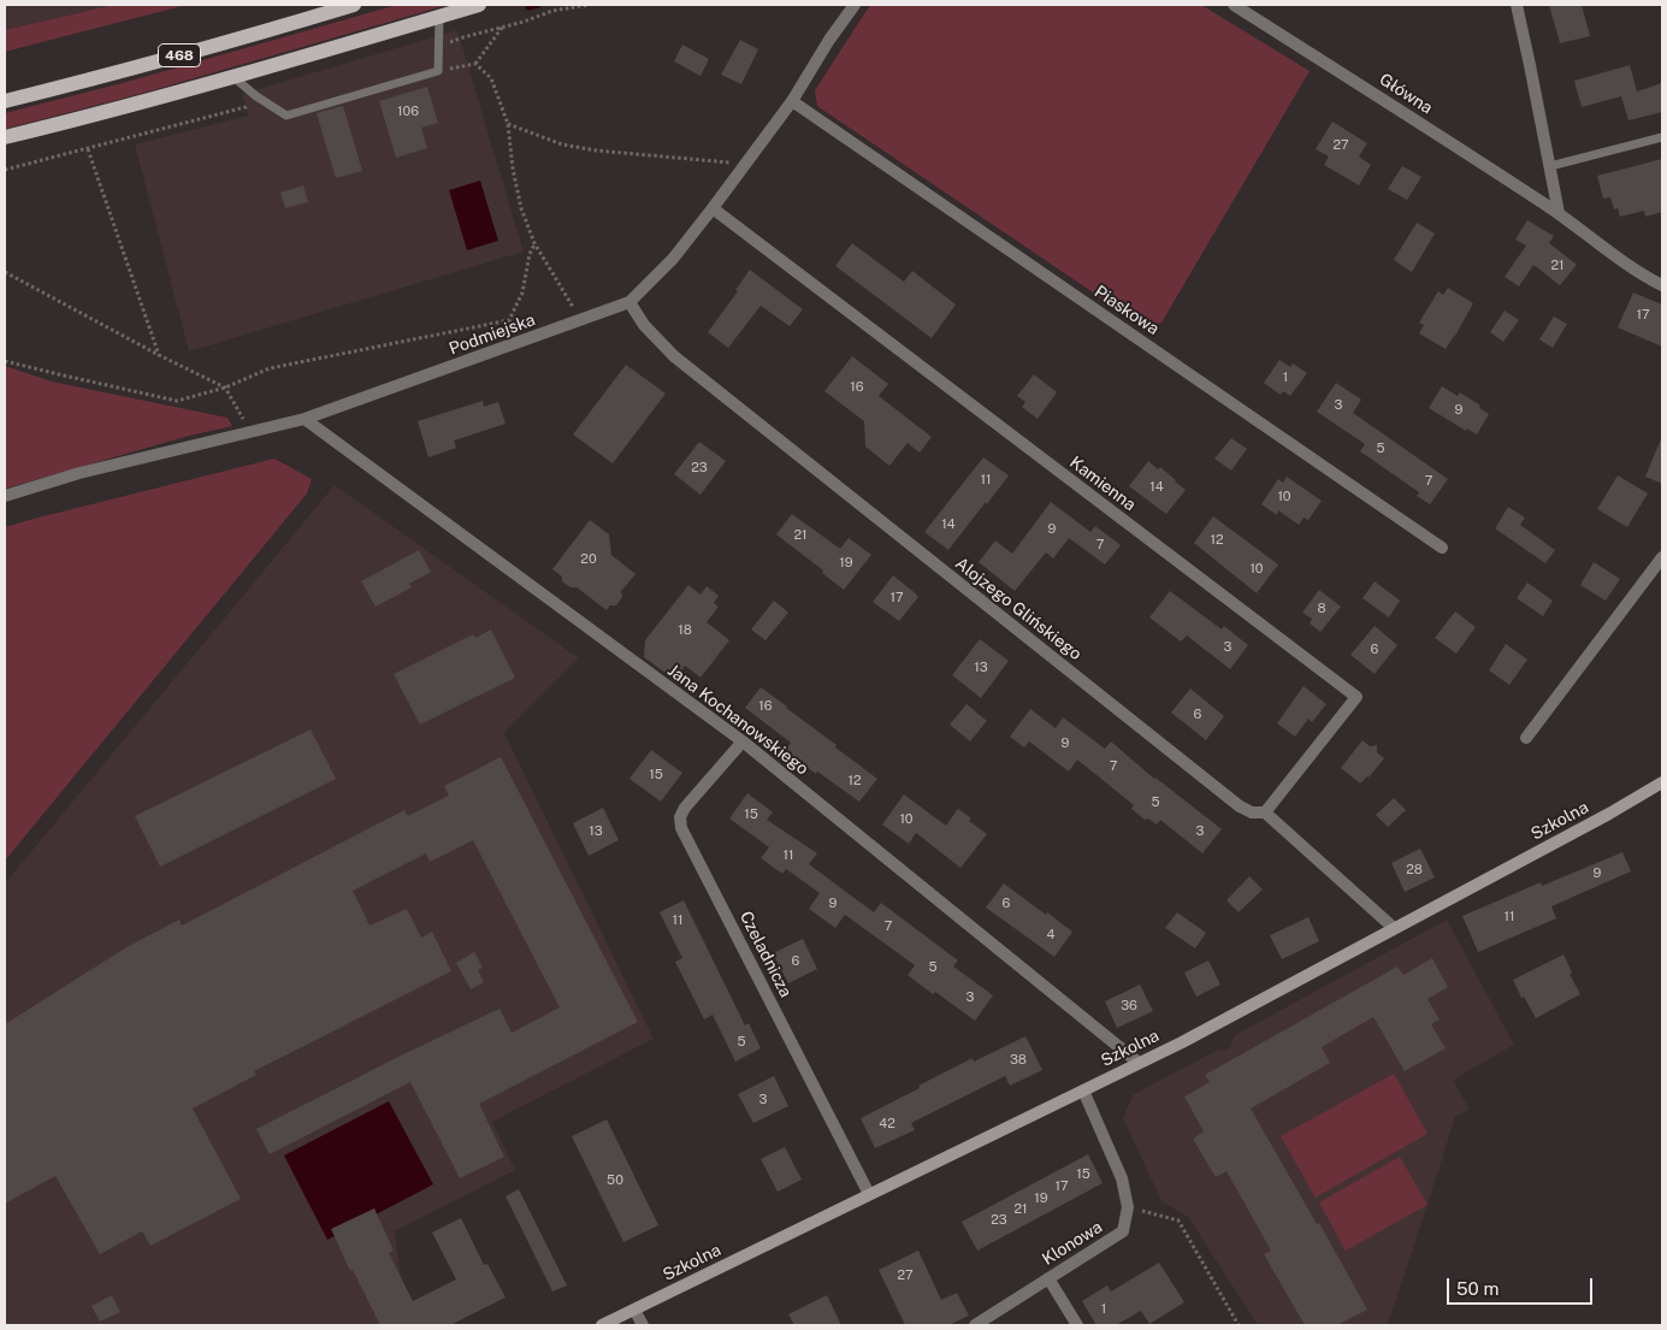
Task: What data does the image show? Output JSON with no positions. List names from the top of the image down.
{
  "streets": {
    "main road": ["468"],
    "street": [
      "Główna",
      "Piaskowa",
      "Podmiejska",
      "Kamienna",
      "Alojzego Glińskiego",
      "Jana Kochanowskiego",
      "Szkolna",
      "Czeladnicza",
      "Klonowa"
    ]
  },
  "crossings": [
    ["Piaskowa", "Podmiejska"],
    ["Podmiejska", "Kamienna"],
    ["Podmiejska", "Alojzego Glińskiego"],
    ["Podmiejska", "Jana Kochanowskiego"],
    ["Kamienna", "Alojzego Glińskiego"],
    ["Alojzego Glińskiego", "Szkolna"],
    ["Jana Kochanowskiego", "Szkolna"],
    ["Jana Kochanowskiego", "Czeladnicza"],
    ["Szkolna", "Czeladnicza"]
  ],
  "house_numbers": [
    "106",
    "27",
    "21",
    "17",
    "1",
    "16",
    "3",
    "9",
    "5",
    "23",
    "11",
    "7",
    "14",
    "10",
    "14",
    "9",
    "21",
    "12",
    "7",
    "20",
    "19",
    "10",
    "17",
    "8",
    "18",
    "3",
    "6",
    "13",
    "16",
    "6",
    "9",
    "7",
    "15",
    "12",
    "5",
    "15",
    "10",
    "13",
    "3",
    "11",
    "28",
    "9",
    "9",
    "6",
    "11",
    "11",
    "7",
    "4",
    "6",
    "5",
    "3",
    "36",
    "5",
    "38",
    "3",
    "42",
    "15",
    "50",
    "17",
    "19",
    "21",
    "23",
    "27",
    "1"
  ],
  "scale_bar": "50 m"
}
